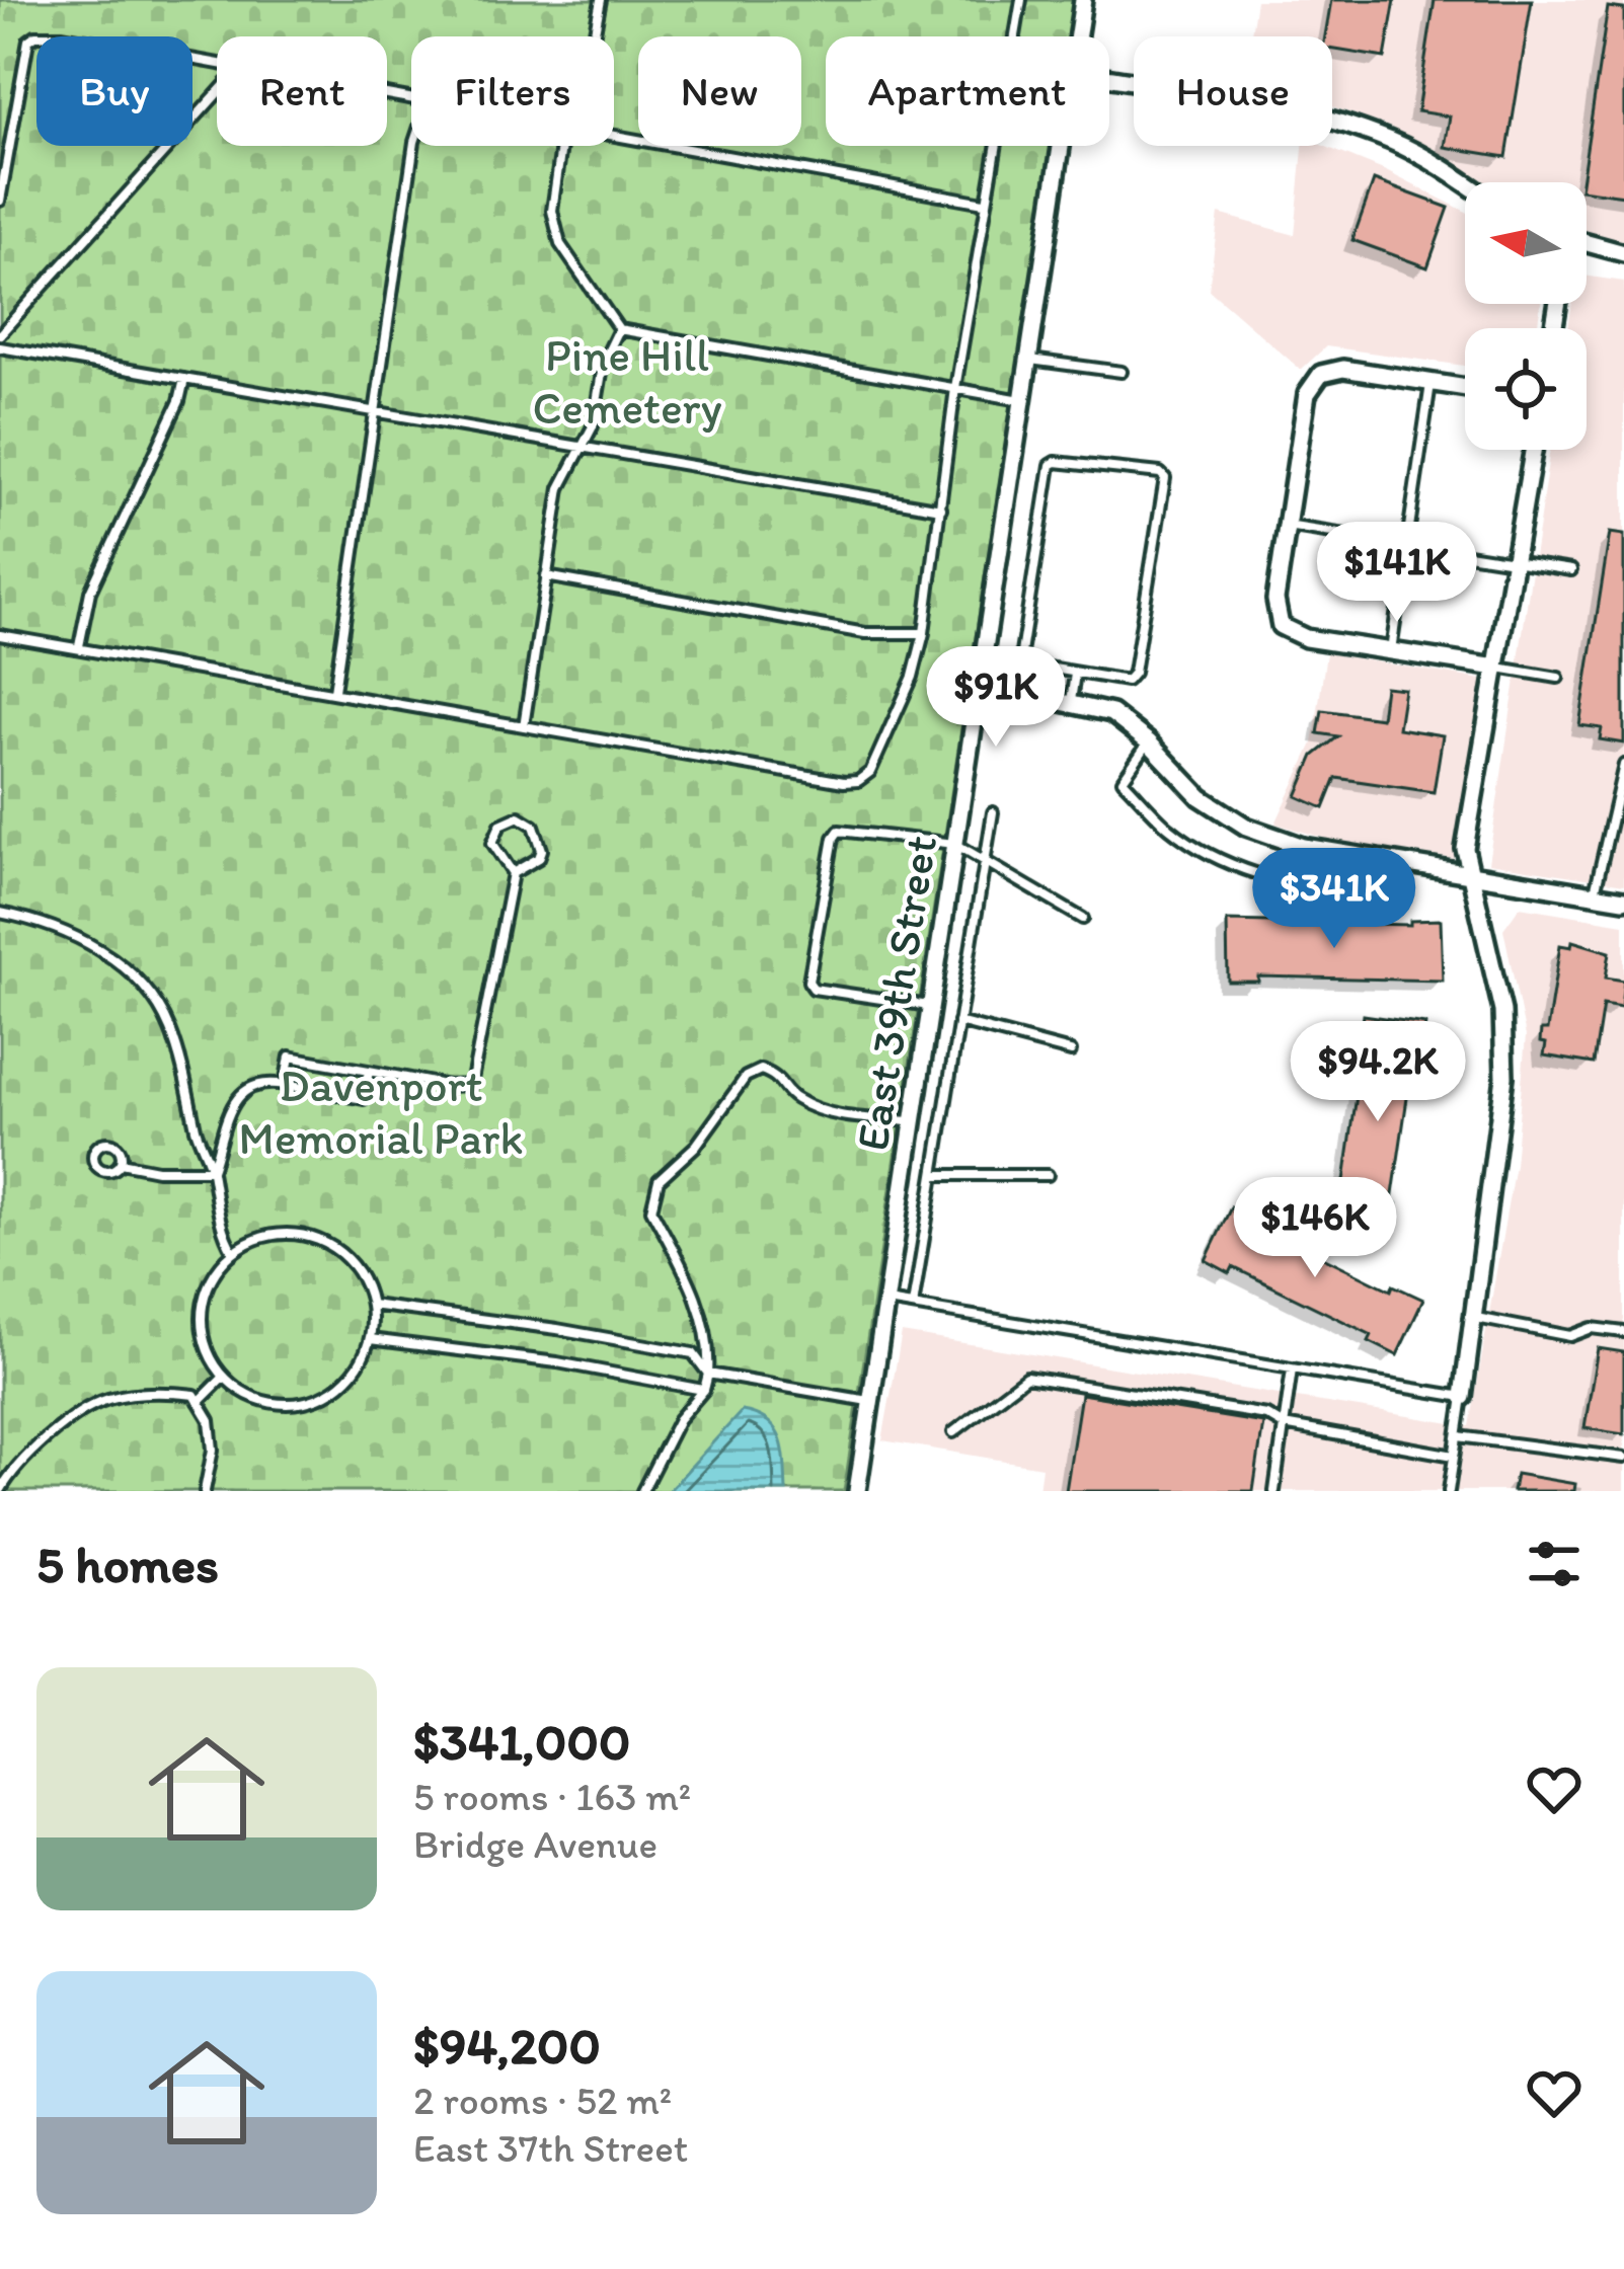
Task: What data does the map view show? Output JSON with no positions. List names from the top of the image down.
{
  "streets": {
    "street": ["East 39th Street"]
  },
  "parks": ["Pine Hill Cemetery", "Davenport Memorial Park"],
  "north": "left",
  "page": {
    "chip": [
      "Buy",
      "Rent",
      "Filters",
      "New",
      "Apartment",
      "House"
    ],
    "price": [
      "$141K",
      "$91K",
      "$341K",
      "$94.2K",
      "$146K"
    ],
    "heading": "5 homes",
    "list": [
      {
        "name": "$341,000",
        "note": "5 rooms · 163 m² · Bridge Avenue"
      },
      {
        "name": "$94,200",
        "note": "2 rooms · 52 m² · East 37th Street"
      }
    ]
  }
}
